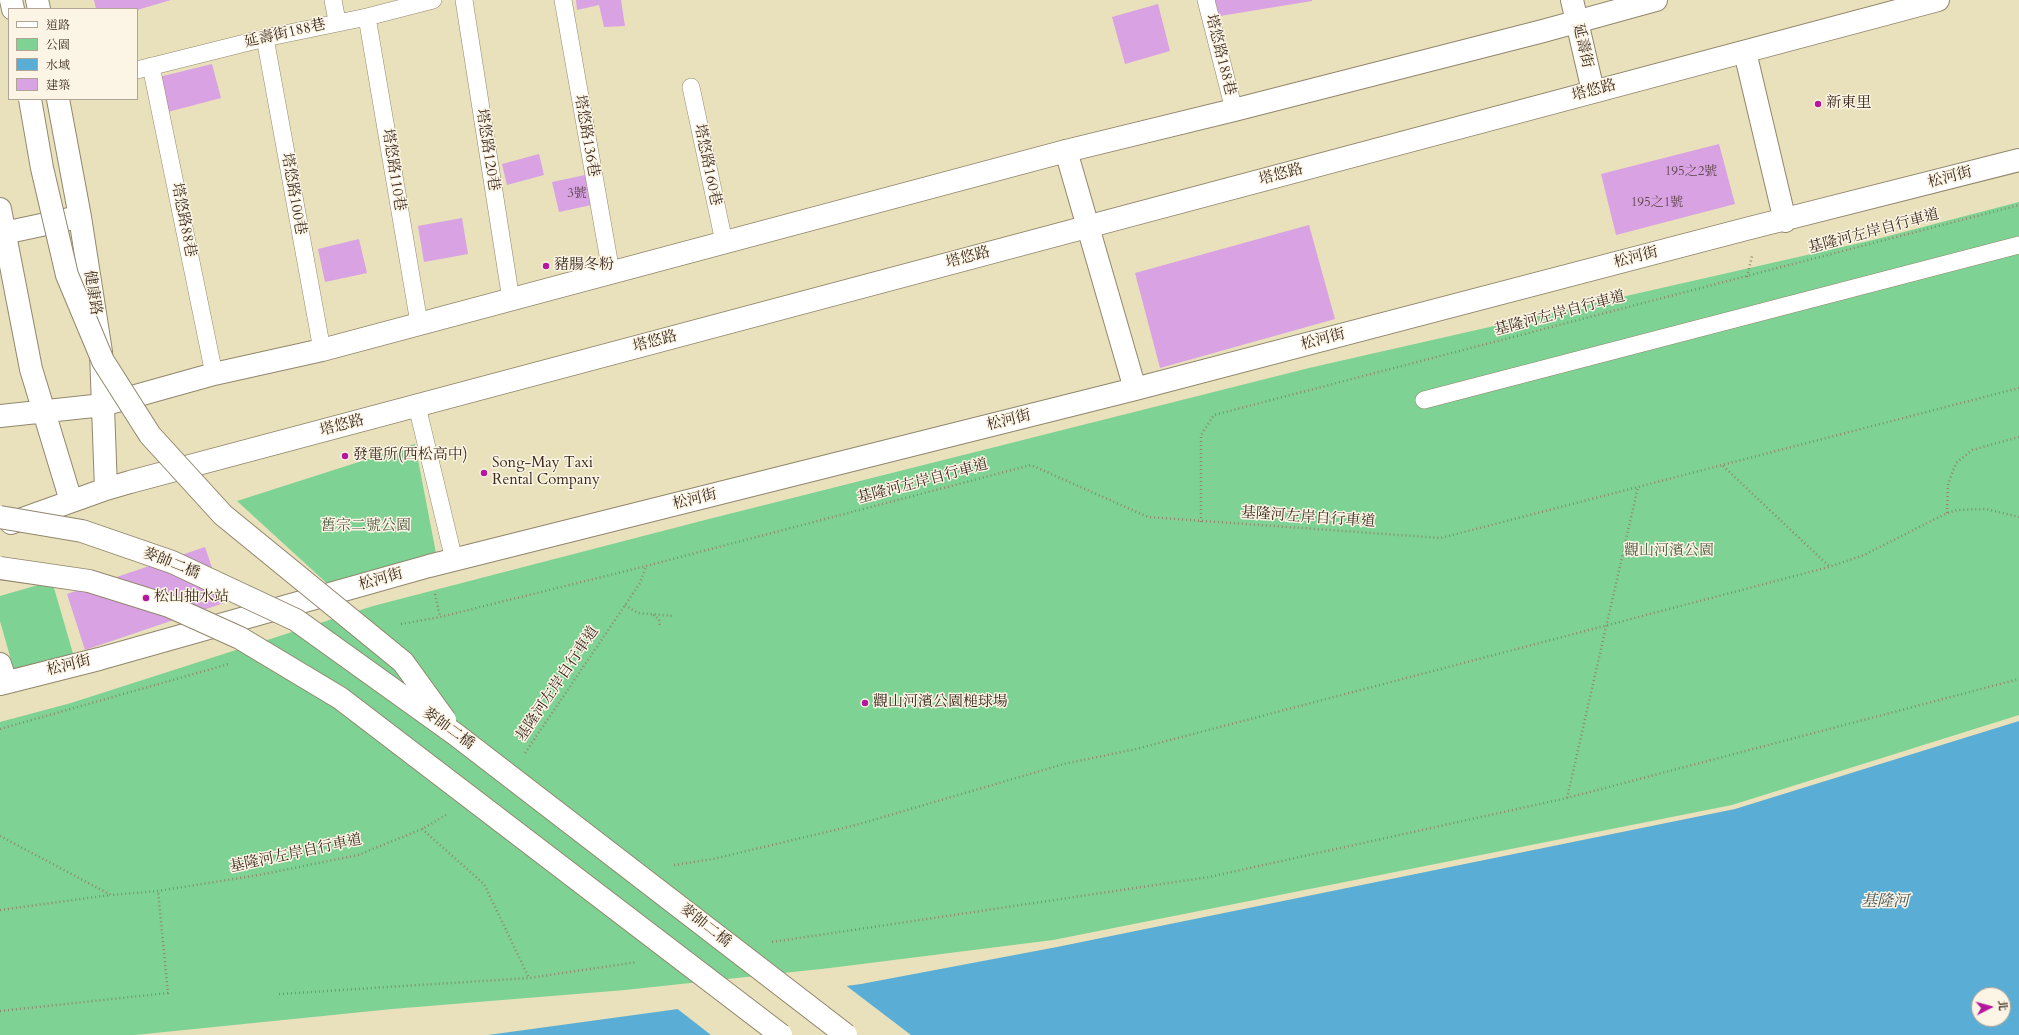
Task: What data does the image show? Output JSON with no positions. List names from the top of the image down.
{
  "streets": {
    "main road": [
      "延壽街",
      "塔悠路",
      "松河街",
      "健康路",
      "麥帥二橋"
    ],
    "lane": [
      "延壽街188巷",
      "塔悠路188巷",
      "塔悠路136巷",
      "塔悠路120巷",
      "塔悠路160巷",
      "塔悠路110巷",
      "塔悠路100巷",
      "塔悠路88巷"
    ],
    "path": ["基隆河左岸自行車道"]
  },
  "crossings": [
    ["延壽街188巷", "塔悠路110巷"],
    ["延壽街188巷", "塔悠路100巷"],
    ["延壽街188巷", "塔悠路88巷"],
    ["延壽街", "塔悠路"],
    ["塔悠路", "健康路"]
  ],
  "water": ["基隆河"],
  "parks": ["舊宗二號公園", "觀山河濱公園"],
  "places": [
    "新東里",
    "豬腸冬粉",
    "發電所(西松高中)",
    "Song-May Taxi Rental Company",
    "松山抽水站",
    "觀山河濱公園槌球場"
  ],
  "house_numbers": ["195之2號", "3號", "195之1號"],
  "legend": [
    "道路",
    "公園",
    "水域",
    "建築"
  ],
  "north": "right"
}
